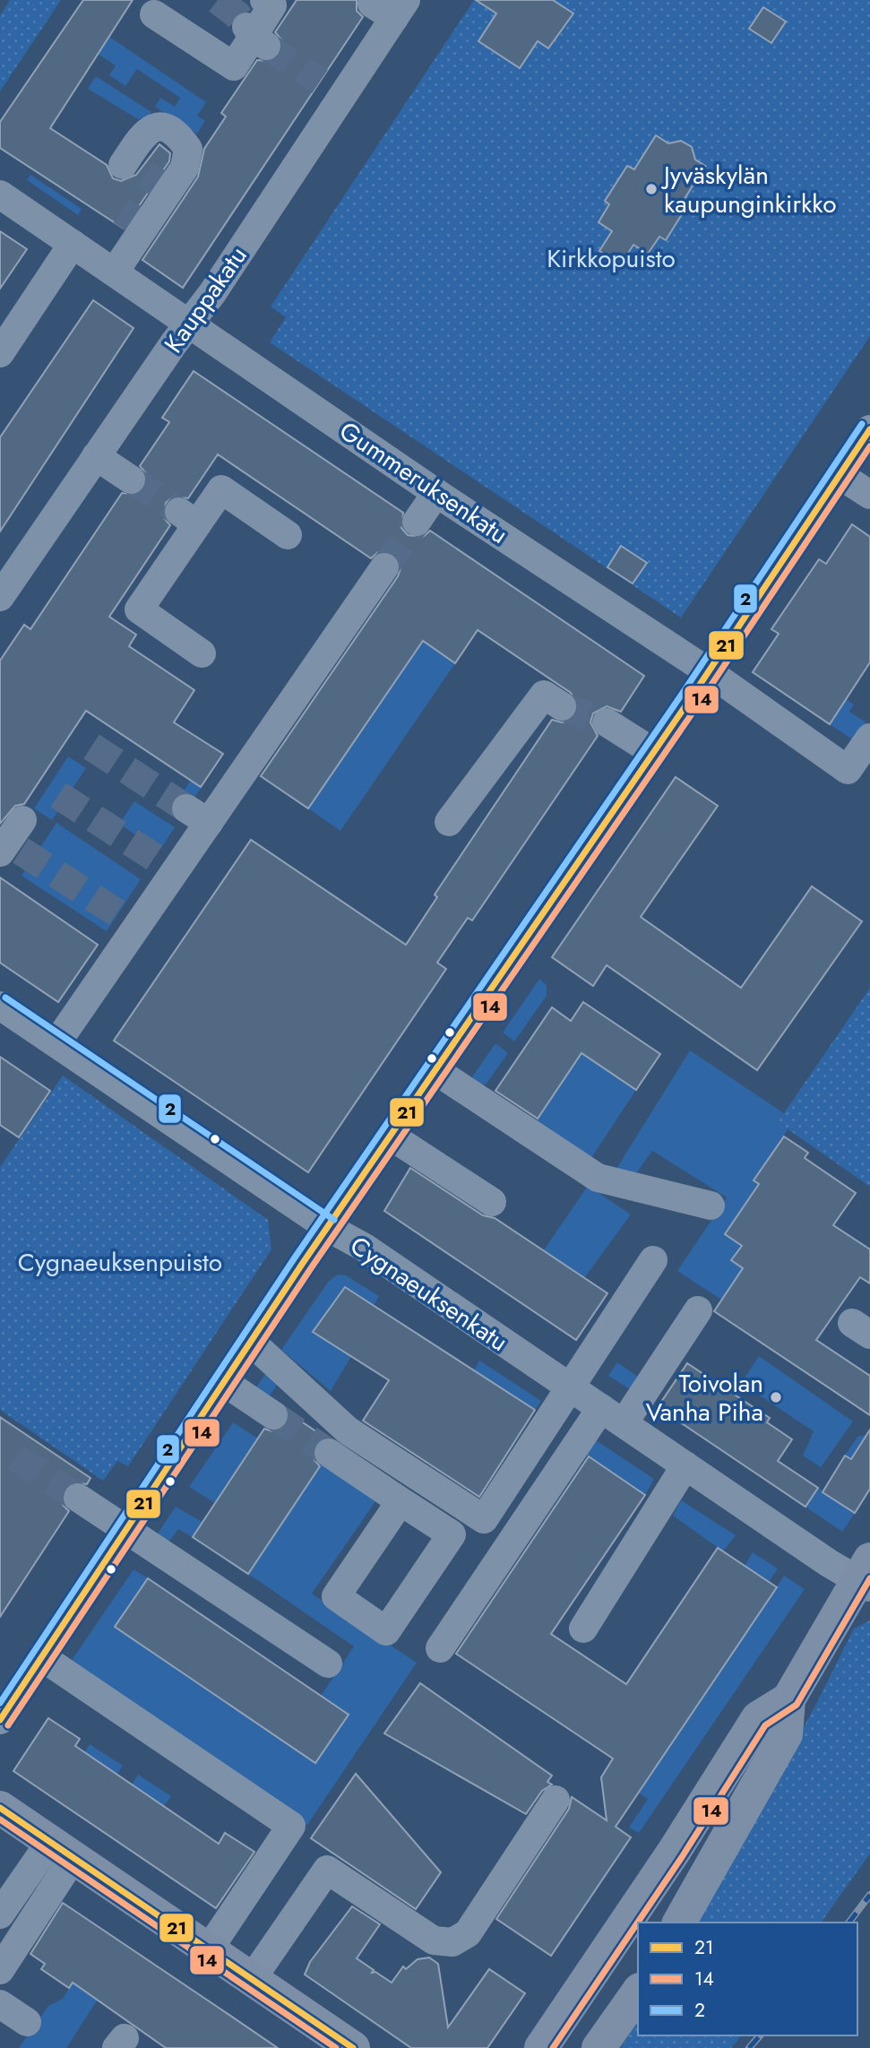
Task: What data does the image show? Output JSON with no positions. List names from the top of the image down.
{
  "streets": {
    "street": ["Kauppakatu", "Gummeruksenkatu", "Cygnaeuksenkatu"]
  },
  "crossings": [
    ["Kauppakatu", "Gummeruksenkatu"]
  ],
  "parks": ["Kirkkopuisto", "Cygnaeuksenpuisto"],
  "places": ["Jyväskylän kaupunginkirkko", "Toivolan Vanha Piha"],
  "lines": ["transit line 2", "transit line 21", "transit line 14"],
  "legend": ["21", "14", "2"]
}
